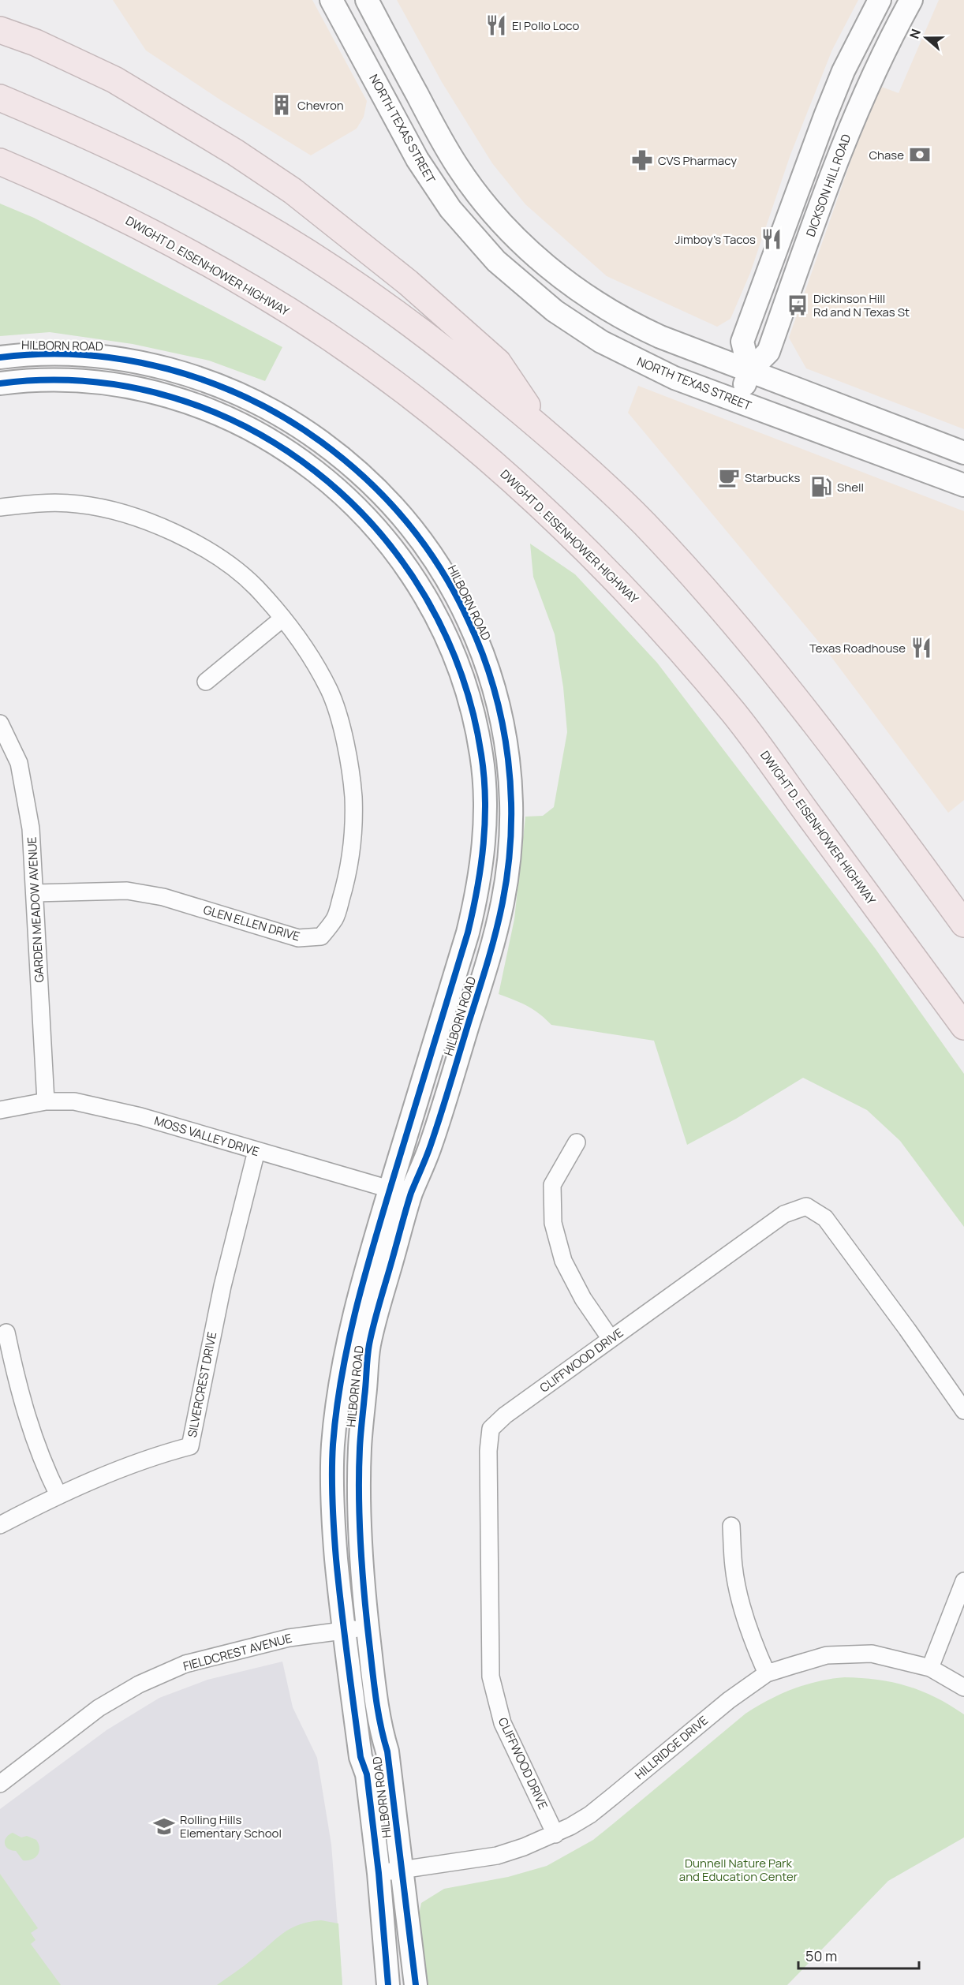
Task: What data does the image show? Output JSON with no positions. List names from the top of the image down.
{
  "streets": {
    "highway": ["DWIGHT D. EISENHOWER HIGHWAY"],
    "street": [
      "NORTH TEXAS STREET",
      "DICKSON HILL ROAD",
      "HILBORN ROAD",
      "GARDEN MEADOW AVENUE",
      "GLEN ELLEN DRIVE",
      "MOSS VALLEY DRIVE",
      "CLIFFWOOD DRIVE",
      "SILVERCREST DRIVE",
      "FIELDCREST AVENUE",
      "HILLRIDGE DRIVE"
    ]
  },
  "crossings": [
    ["NORTH TEXAS STREET", "DICKSON HILL ROAD"],
    ["HILBORN ROAD", "MOSS VALLEY DRIVE"],
    ["HILBORN ROAD", "FIELDCREST AVENUE"],
    ["HILBORN ROAD", "HILLRIDGE DRIVE"],
    ["GARDEN MEADOW AVENUE", "GLEN ELLEN DRIVE"],
    ["GARDEN MEADOW AVENUE", "MOSS VALLEY DRIVE"],
    ["MOSS VALLEY DRIVE", "SILVERCREST DRIVE"],
    ["CLIFFWOOD DRIVE", "HILLRIDGE DRIVE"]
  ],
  "parks": ["Dunnell Nature Park and Education Center"],
  "places": {
    "restaurant": ["El Pollo Loco", "Jimboy's Tacos", "Texas Roadhouse"],
    "building": ["Chevron"],
    "bank": ["Chase"],
    "pharmacy": ["CVS Pharmacy"],
    "bus stop": ["Dickinson Hill Rd and N Texas St"],
    "cafe": ["Starbucks"],
    "fuel station": ["Shell"],
    "school or university": ["Rolling Hills Elementary School"]
  },
  "scale_bar": "50 m",
  "north": "left"
}
